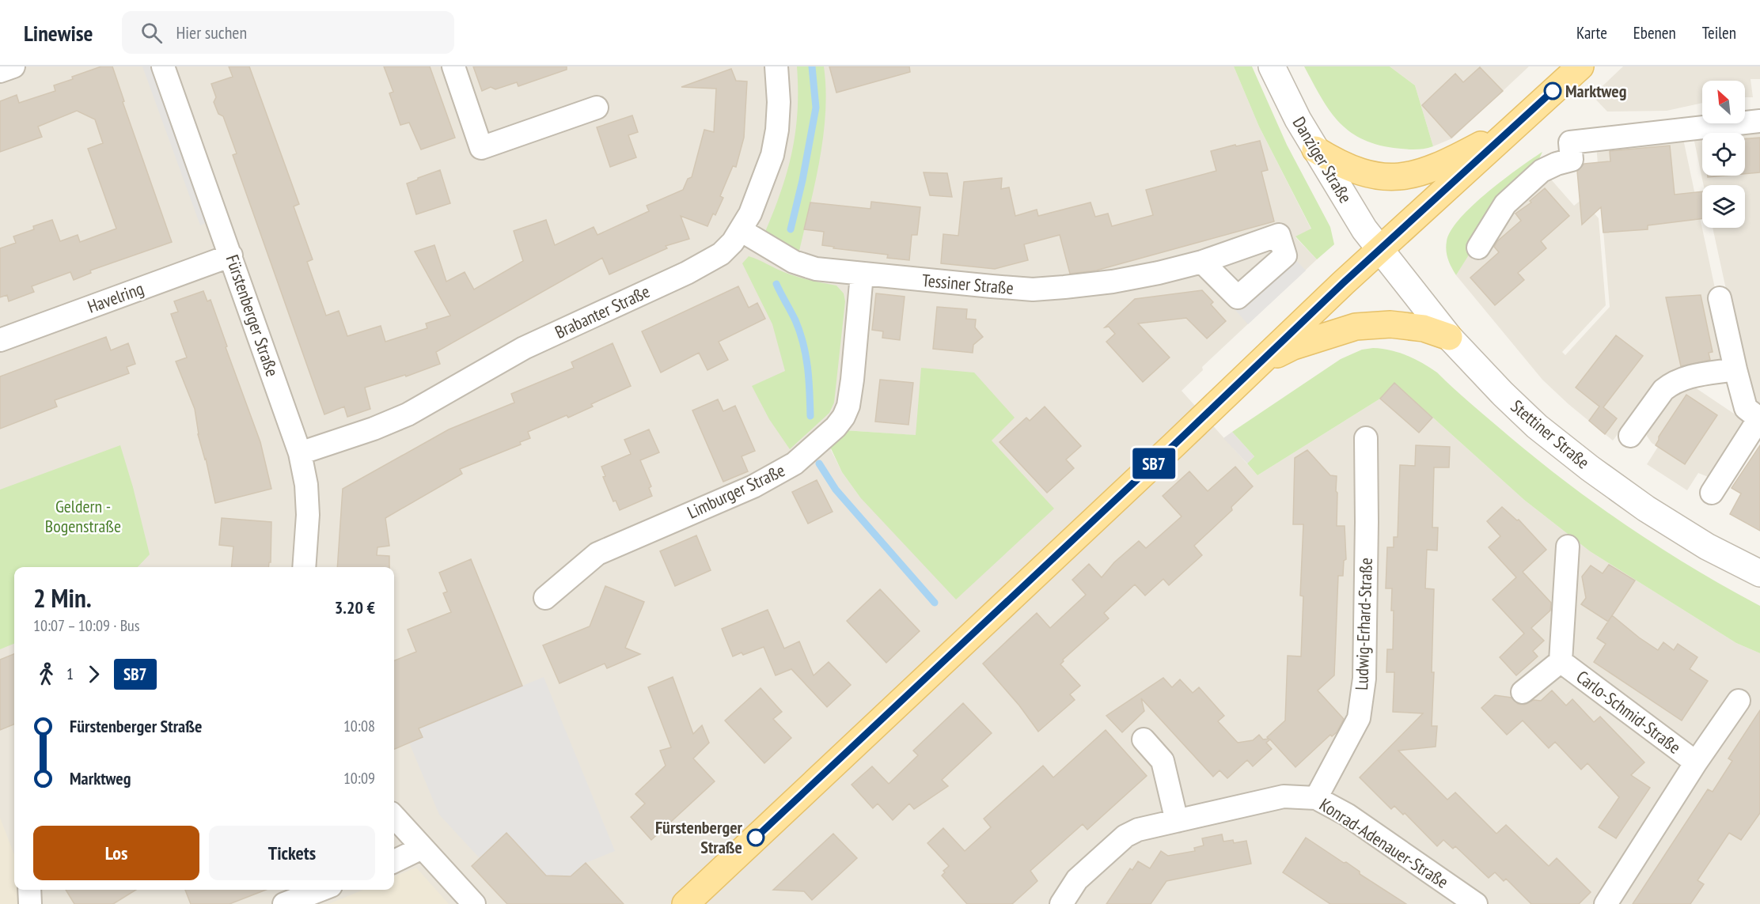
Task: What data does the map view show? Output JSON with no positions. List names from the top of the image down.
{
  "streets": {
    "street": [
      "Danziger Straße",
      "Tessiner Straße",
      "Havelring",
      "Brabanter Straße",
      "Fürstenberger Straße",
      "Stettiner Straße",
      "Limburger Straße",
      "Ludwig-Erhard-Straße",
      "Carlo-Schmid-Straße",
      "Konrad-Adenauer-Straße"
    ]
  },
  "crossings": [
    ["Danziger Straße", "Stettiner Straße"],
    ["Tessiner Straße", "Brabanter Straße"],
    ["Tessiner Straße", "Limburger Straße"],
    ["Havelring", "Fürstenberger Straße"],
    ["Brabanter Straße", "Fürstenberger Straße"],
    ["Ludwig-Erhard-Straße", "Konrad-Adenauer-Straße"]
  ],
  "parks": ["Geldern - Bogenstraße"],
  "places": ["Marktweg", "Fürstenberger Straße"],
  "lines": ["bus line SB7"],
  "north": "top left",
  "page": {
    "header": "Linewise",
    "search": "Hier suchen",
    "nav": ["Karte", "Ebenen", "Teilen"],
    "on_map": "SB7",
    "heading": ["2 Min.", "10:07 – 10:09 · Bus", "3.20 €"],
    "legs": ["1", "SB7"],
    "list": [
      {
        "name": "Fürstenberger Straße",
        "value": "10:08"
      },
      {
        "name": "Marktweg",
        "value": "10:09"
      }
    ],
    "buttons": ["Los", "Tickets"]
  }
}
